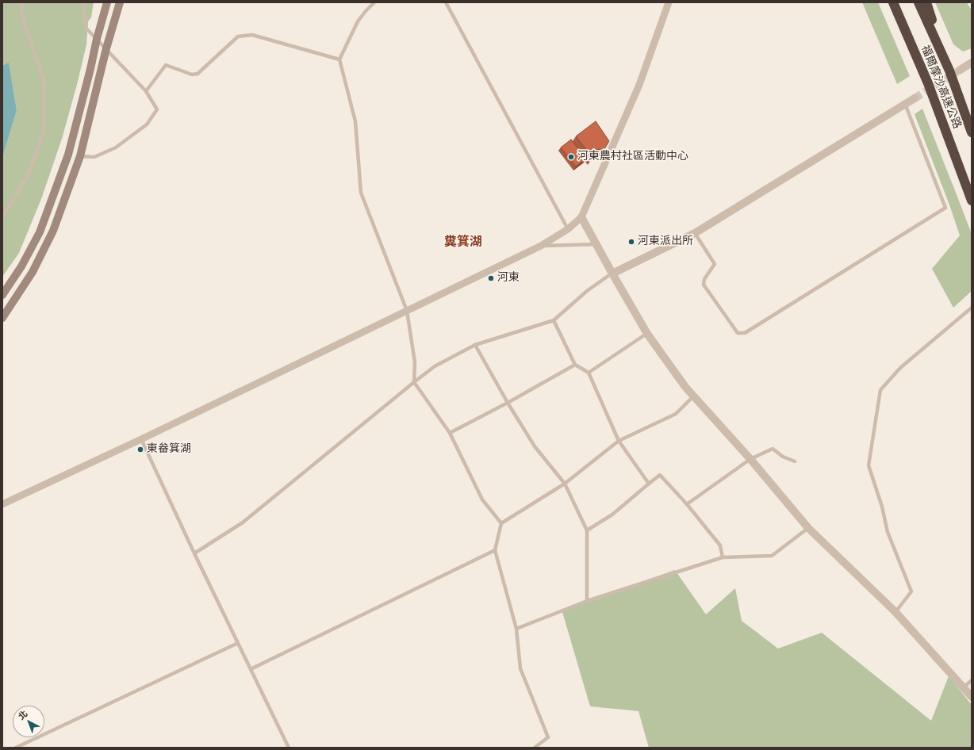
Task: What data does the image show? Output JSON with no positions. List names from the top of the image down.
{
  "streets": {
    "highway": ["福爾摩沙高速公路"]
  },
  "districts": ["糞箕湖"],
  "places": [
    "河東農村社區活動中心",
    "河東派出所",
    "河東",
    "東畚箕湖"
  ],
  "north": "top left"
}
